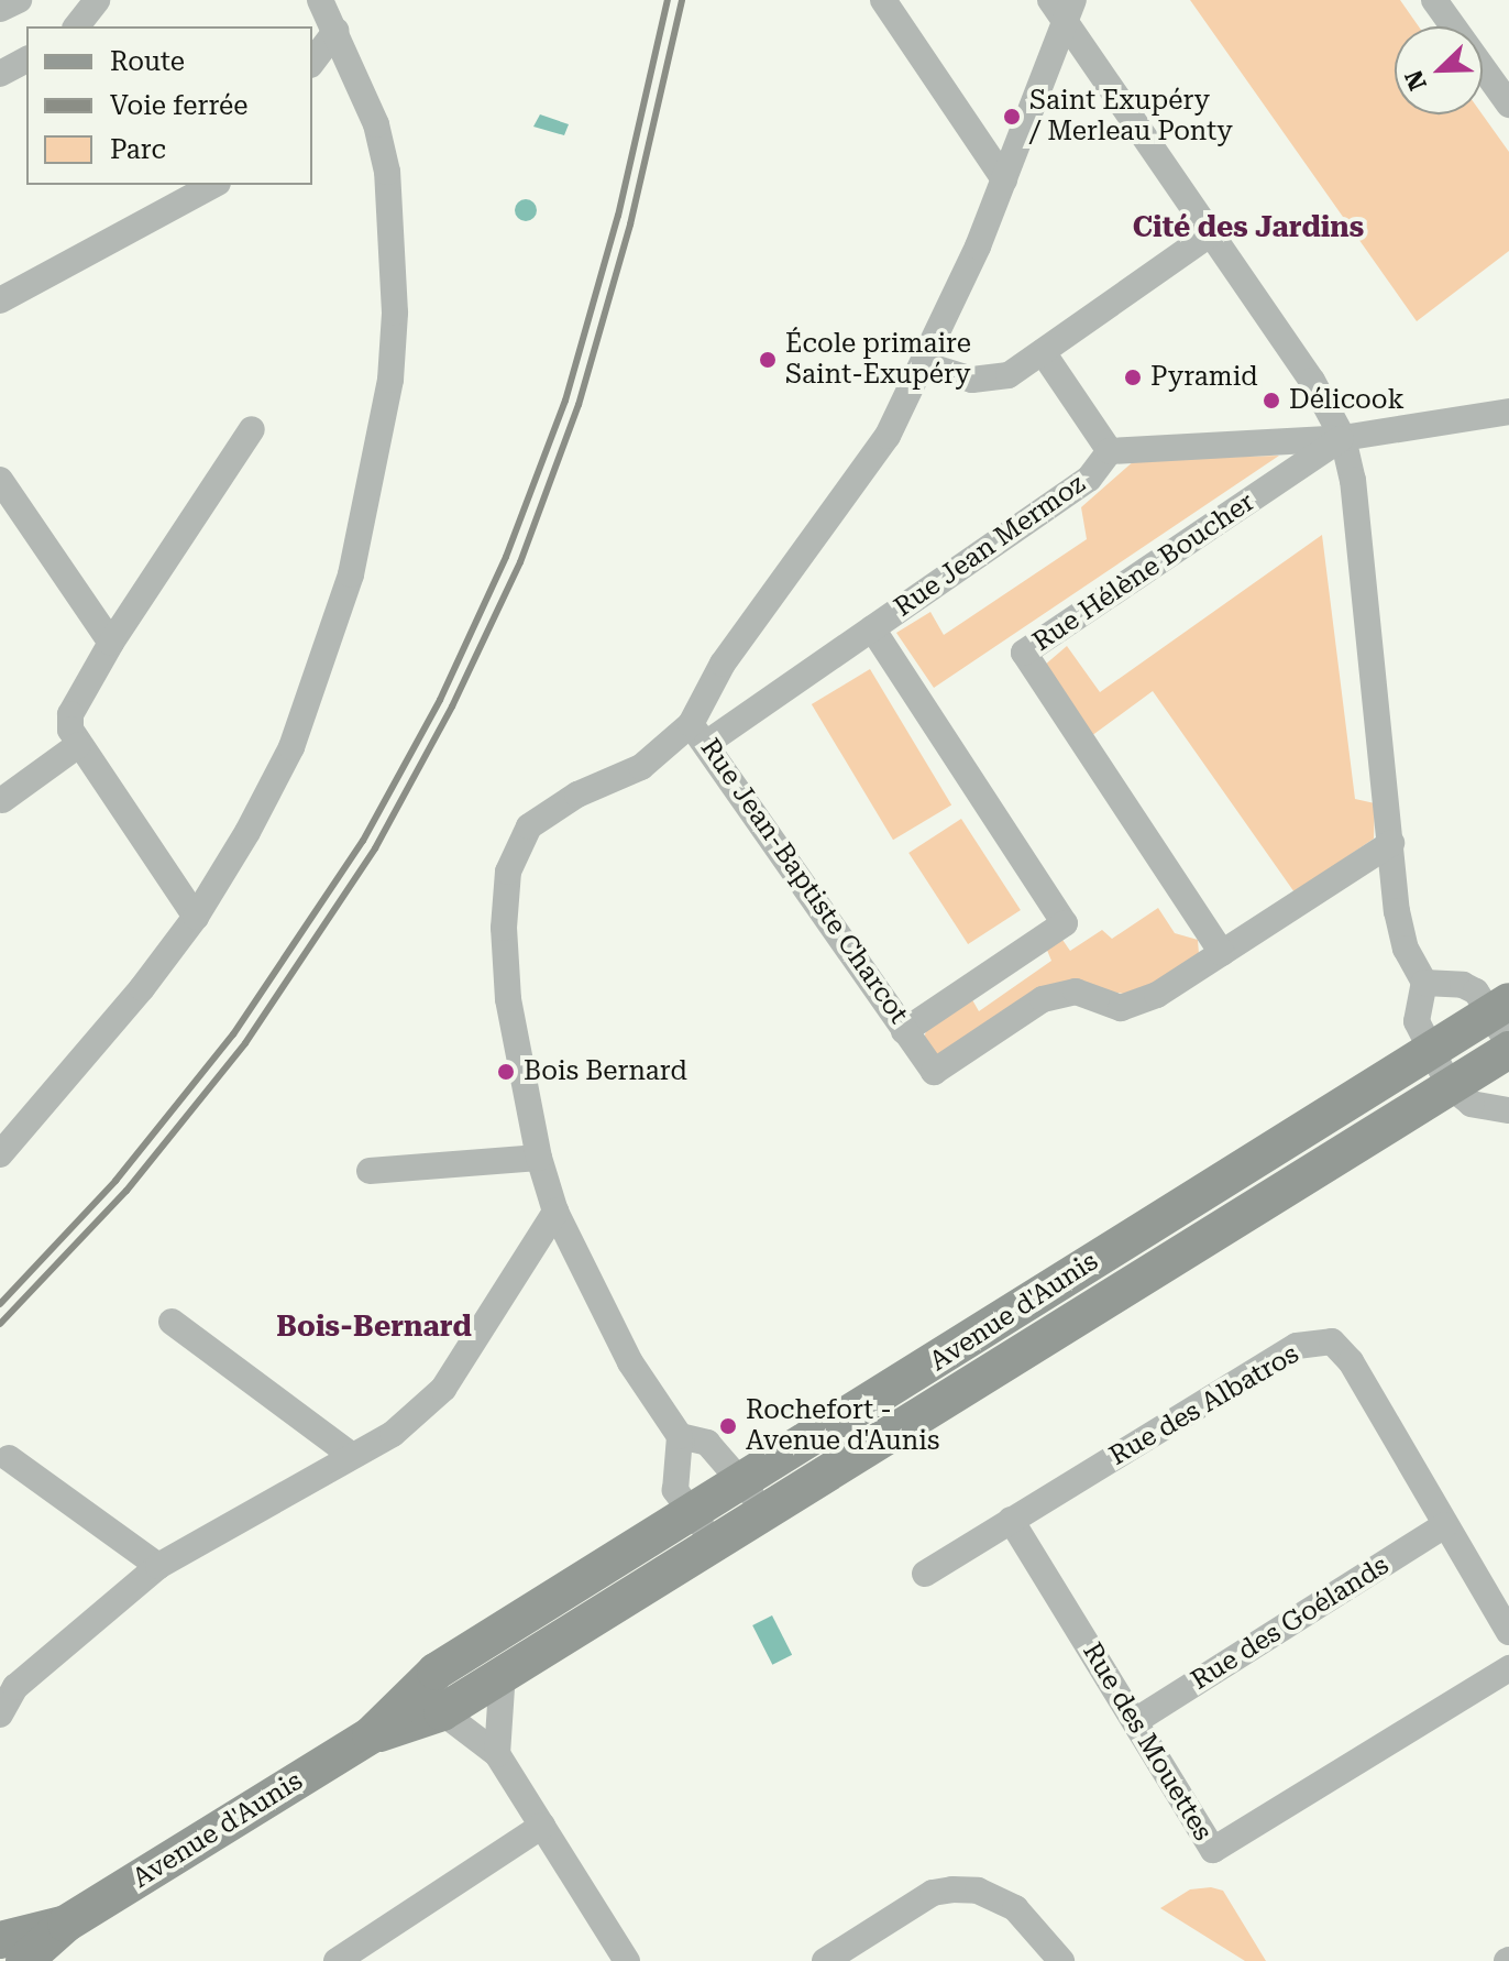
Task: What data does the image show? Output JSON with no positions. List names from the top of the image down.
{
  "streets": {
    "main road": ["Avenue d'Aunis"],
    "street": [
      "Rue Jean Mermoz",
      "Rue Hélène Boucher",
      "Rue Jean-Baptiste Charcot",
      "Rue des Albatros",
      "Rue des Goélands",
      "Rue des Mouettes"
    ]
  },
  "crossings": [
    ["Rue Jean Mermoz", "Rue Jean-Baptiste Charcot"],
    ["Rue des Albatros", "Rue des Goélands"],
    ["Rue des Albatros", "Rue des Mouettes"],
    ["Rue des Goélands", "Rue des Mouettes"]
  ],
  "districts": ["Cité des Jardins", "Bois-Bernard"],
  "places": [
    "Saint Exupéry / Merleau Ponty",
    "École primaire Saint-Exupéry",
    "Pyramid",
    "Délicook",
    "Bois Bernard",
    "Rochefort - Avenue d'Aunis"
  ],
  "legend": ["Route", "Voie ferrée", "Parc"],
  "north": "bottom left"
}
